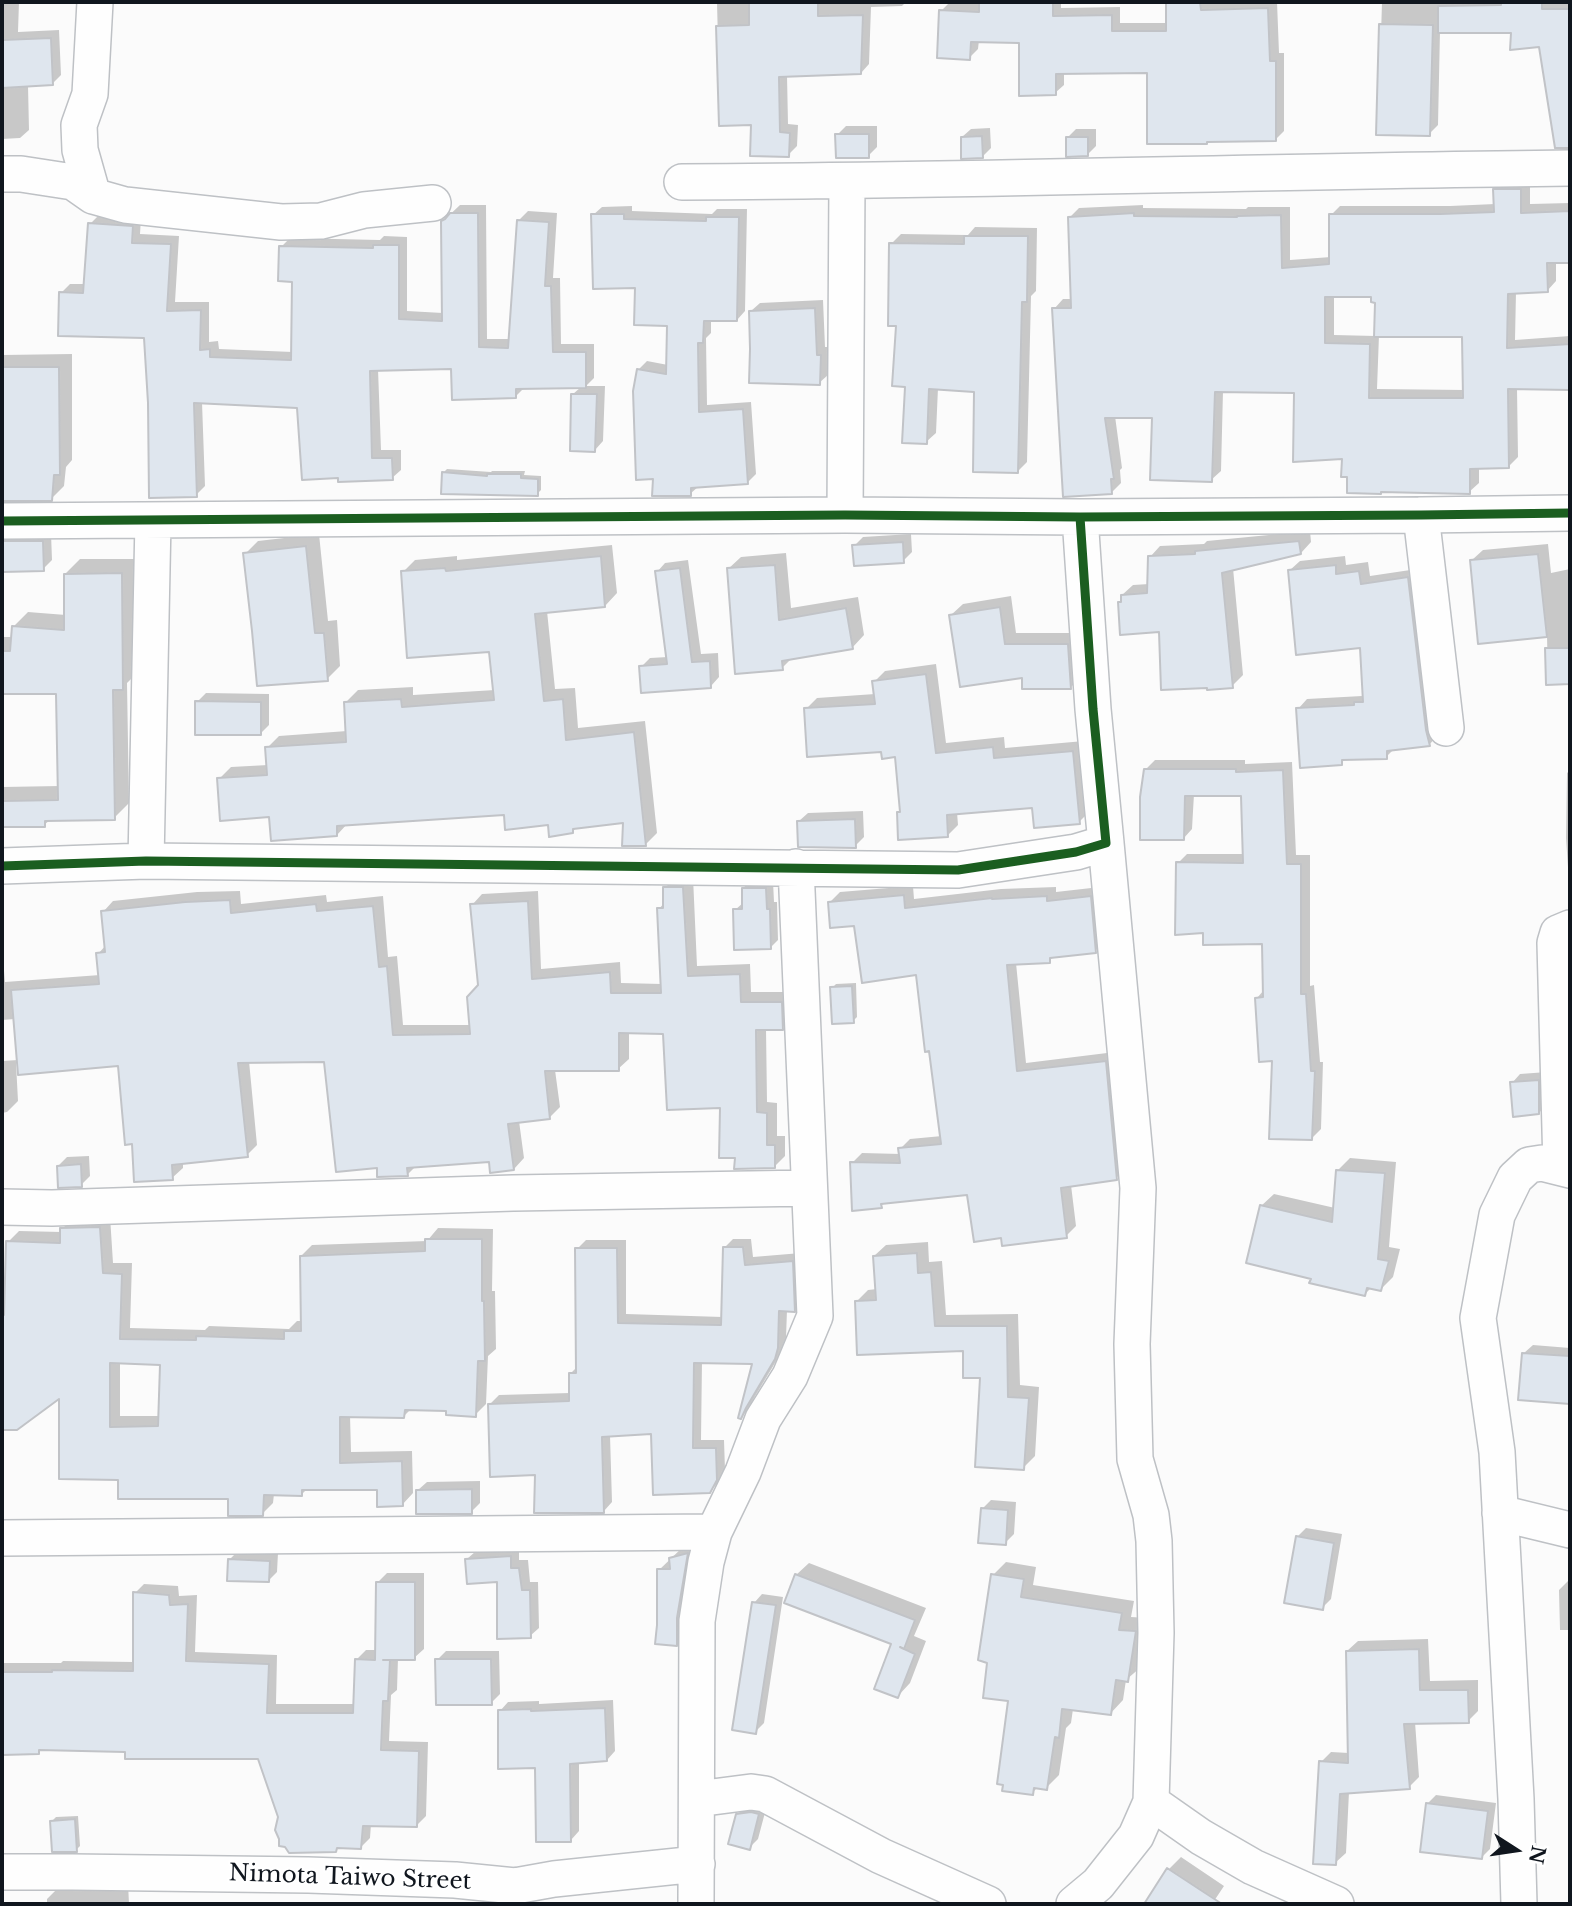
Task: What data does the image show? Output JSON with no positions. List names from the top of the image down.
{
  "streets": {
    "street": ["Nimota Taiwo Street"]
  },
  "north": "right"
}
